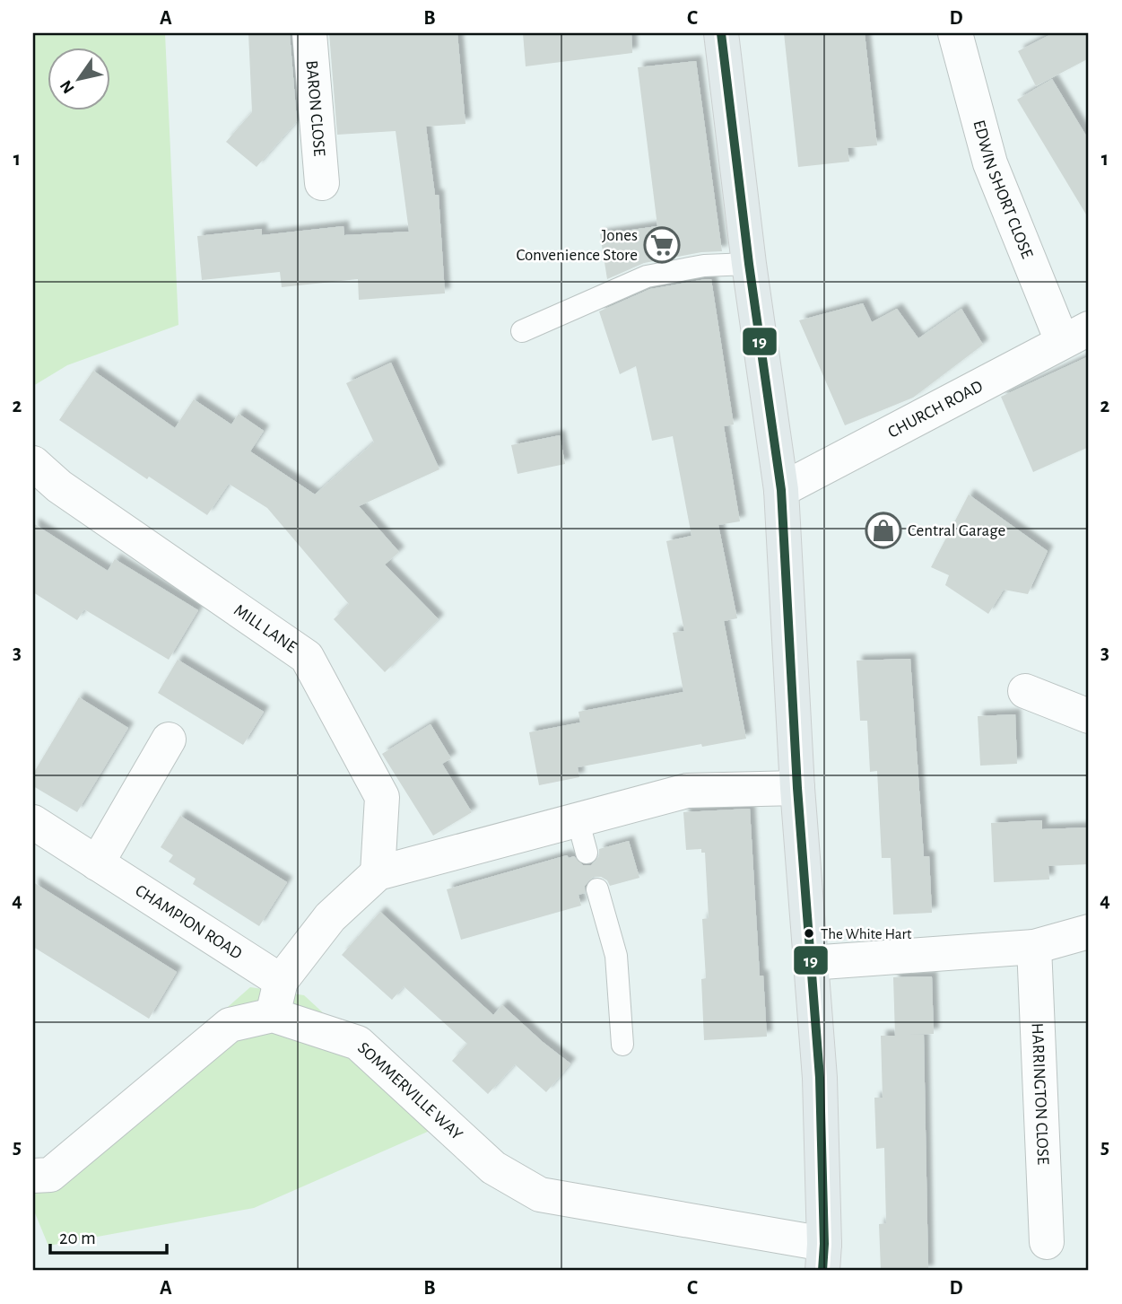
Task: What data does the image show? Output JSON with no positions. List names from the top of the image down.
{
  "streets": {
    "street": [
      "BARON CLOSE",
      "EDWIN SHORT CLOSE",
      "CHURCH ROAD",
      "MILL LANE",
      "CHAMPION ROAD",
      "SOMMERVILLE WAY",
      "HARRINGTON CLOSE"
    ]
  },
  "crossings": [
    ["EDWIN SHORT CLOSE", "CHURCH ROAD"]
  ],
  "places": {
    "supermarket": ["Jones Convenience Store"],
    "shop": ["Central Garage"],
    "other": ["The White Hart"]
  },
  "lines": ["transit line 19"],
  "scale_bar": "20 m",
  "north": "bottom left",
  "grid": {
    "columns": [
      "A",
      "B",
      "C",
      "D"
    ],
    "rows": [
      "1",
      "2",
      "3",
      "4",
      "5"
    ]
  }
}
